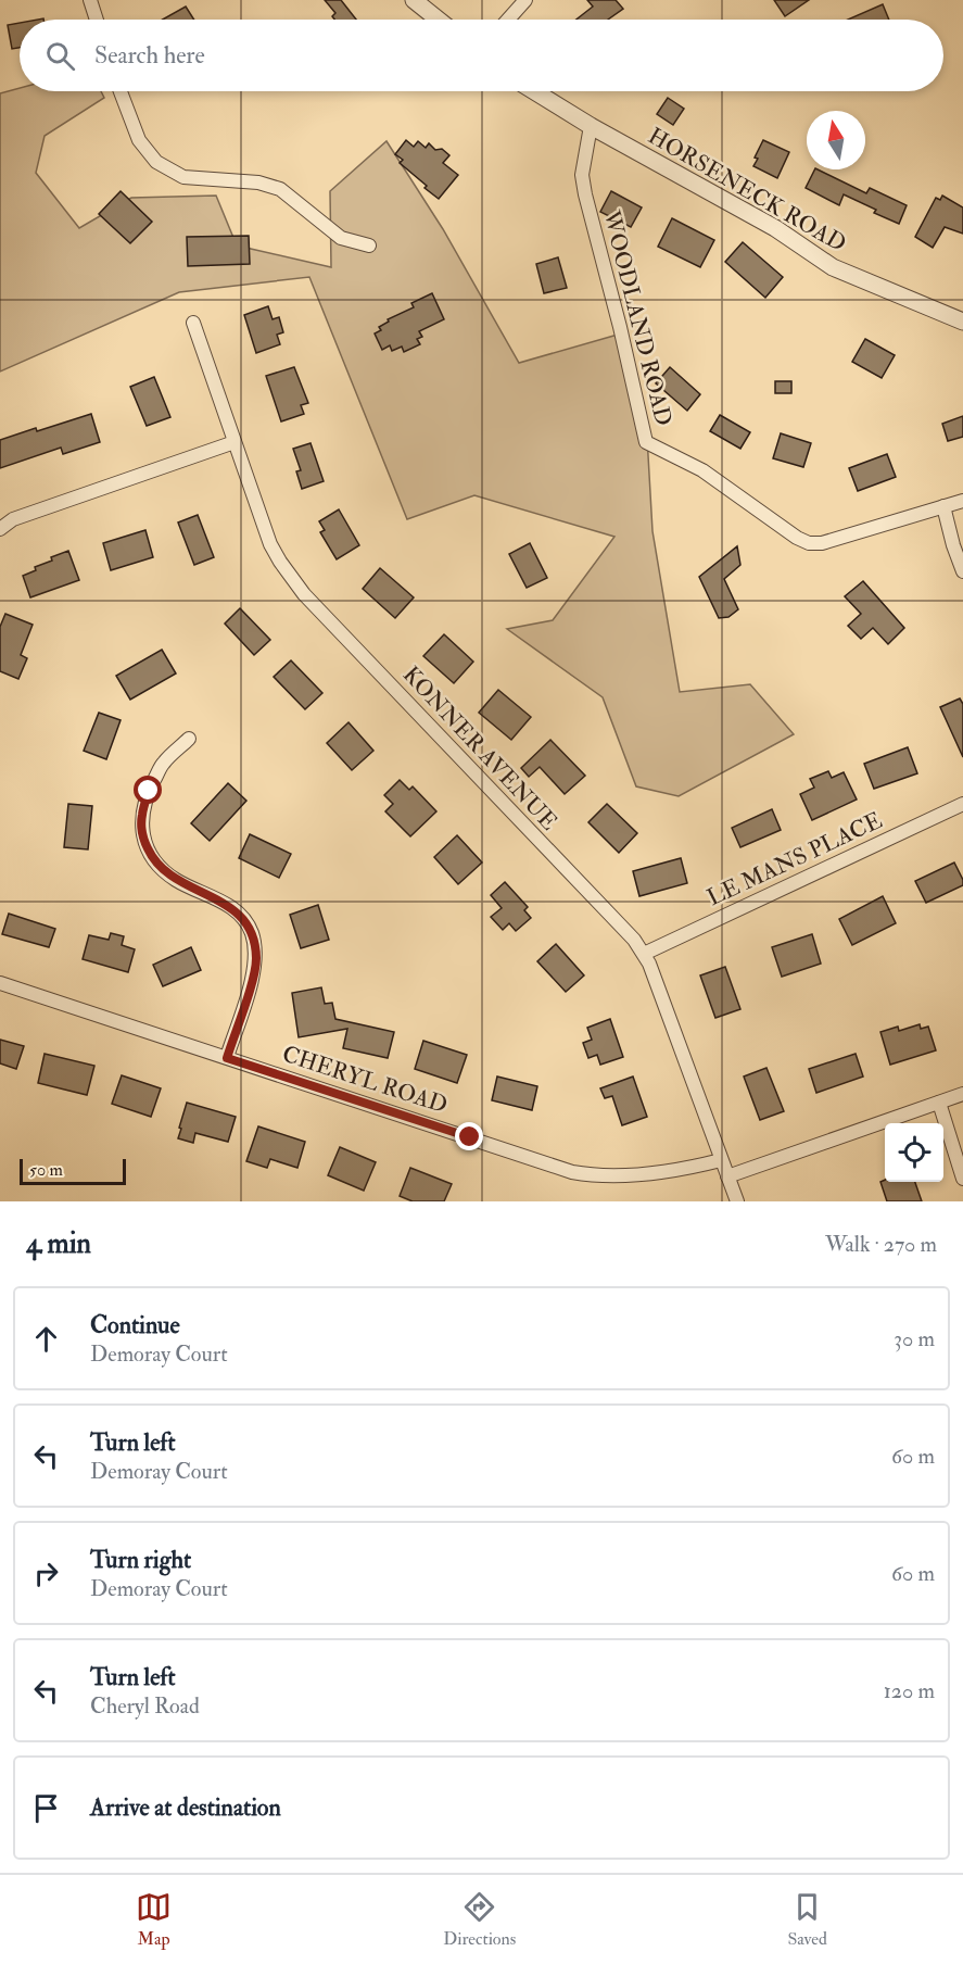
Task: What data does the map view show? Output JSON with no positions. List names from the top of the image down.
{
  "streets": {
    "street": [
      "HORSENECK ROAD",
      "WOODLAND ROAD",
      "KONNER AVENUE",
      "LE MANS PLACE",
      "CHERYL ROAD"
    ]
  },
  "crossings": [
    ["HORSENECK ROAD", "WOODLAND ROAD"],
    ["KONNER AVENUE", "LE MANS PLACE"],
    ["KONNER AVENUE", "CHERYL ROAD"]
  ],
  "scale_bar": "50 m",
  "north": "top",
  "page": {
    "search": "Search here",
    "scale": "50 m",
    "heading": ["4 min", "Walk · 270 m"],
    "list": [
      ["Continue", "Demoray Court", "30 m"],
      ["Turn left", "Demoray Court", "60 m"],
      ["Turn right", "Demoray Court", "60 m"],
      ["Turn left", "Cheryl Road", "120 m"],
      "Arrive at destination"
    ],
    "nav": ["Map", "Directions", "Saved"]
  }
}
